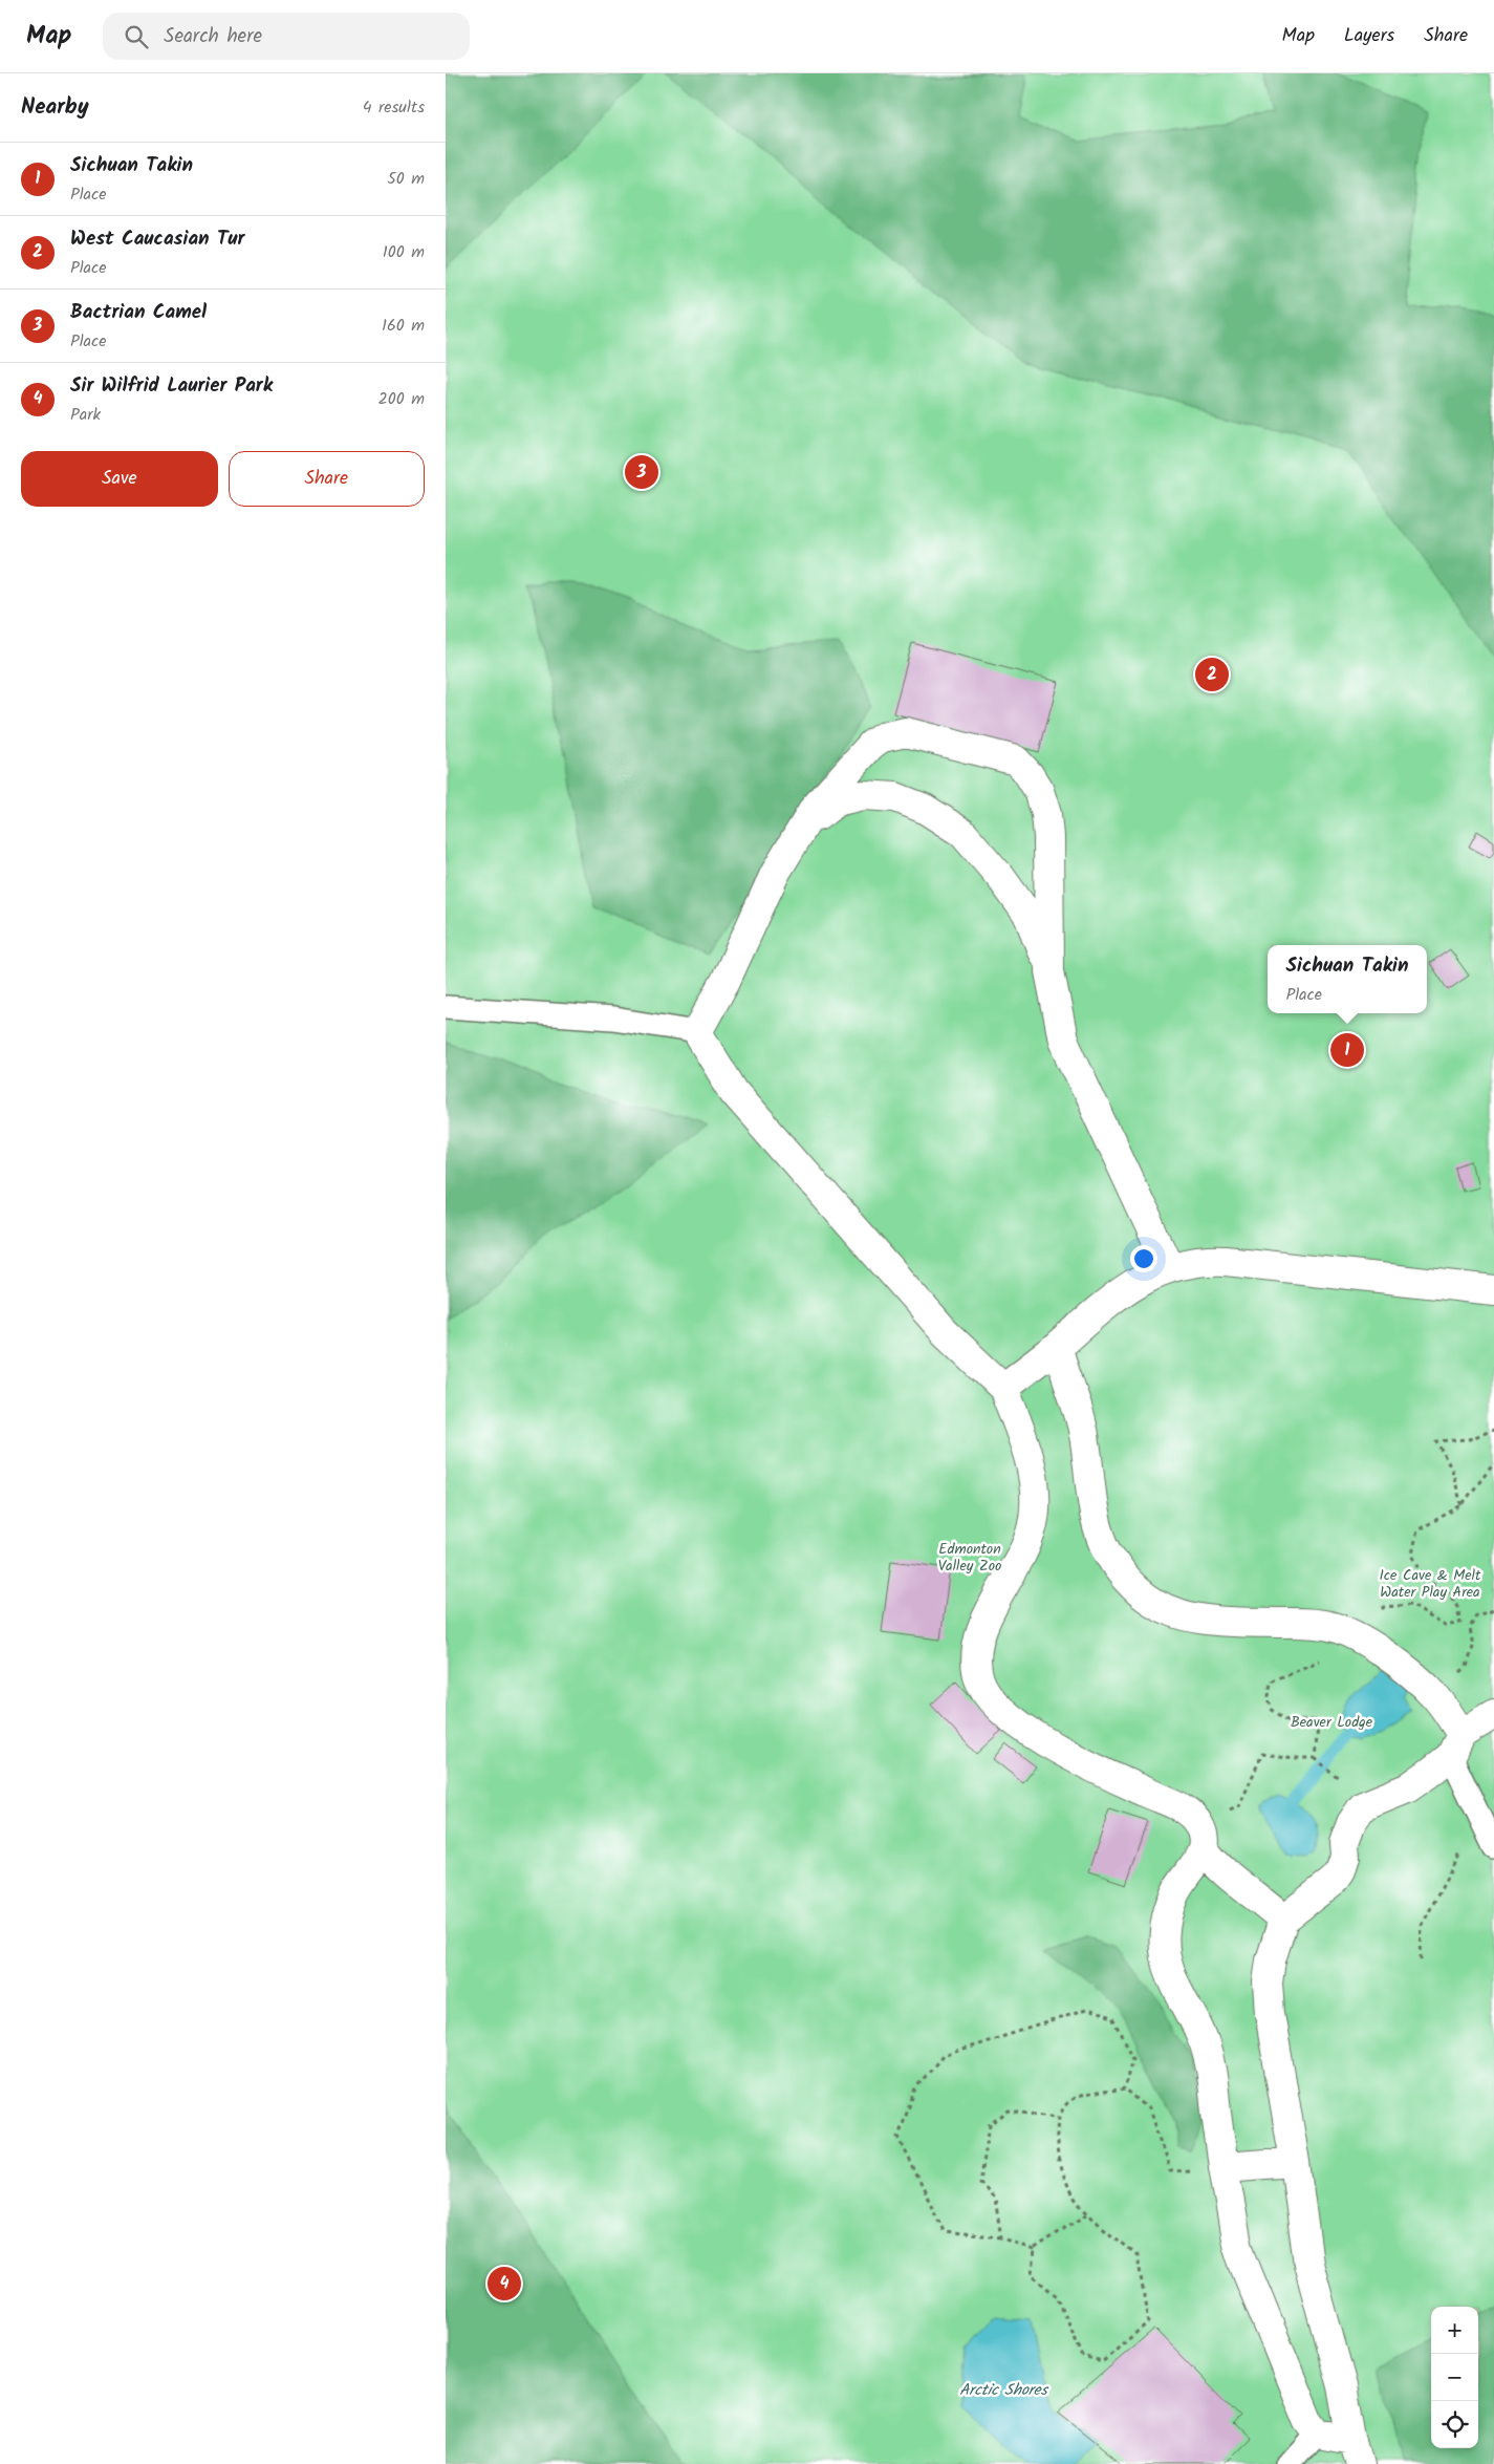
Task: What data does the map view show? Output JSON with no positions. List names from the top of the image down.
{
  "water": ["Arctic Shores"],
  "parks": ["Edmonton Valley Zoo", "Ice Cave & Melt Water Play Area", "Beaver Lodge"],
  "page": {
    "header": "Map",
    "search": "Search here",
    "nav": ["Map", "Layers", "Share"],
    "heading": ["Nearby", "4 results"],
    "list": [
      {
        "mark": "1",
        "name": "Sichuan Takin",
        "note": "Place",
        "value": "50 m"
      },
      {
        "mark": "2",
        "name": "West Caucasian Tur",
        "note": "Place",
        "value": "100 m"
      },
      {
        "mark": "3",
        "name": "Bactrian Camel",
        "note": "Place",
        "value": "160 m"
      },
      {
        "mark": "4",
        "name": "Sir Wilfrid Laurier Park",
        "note": "Park",
        "value": "200 m"
      }
    ],
    "buttons": ["Save", "Share"],
    "pins": [
      "3",
      "2",
      "1",
      "4"
    ],
    "popup": ["Sichuan Takin", "Place"],
    "map_buttons": ["+", "−"]
  }
}
